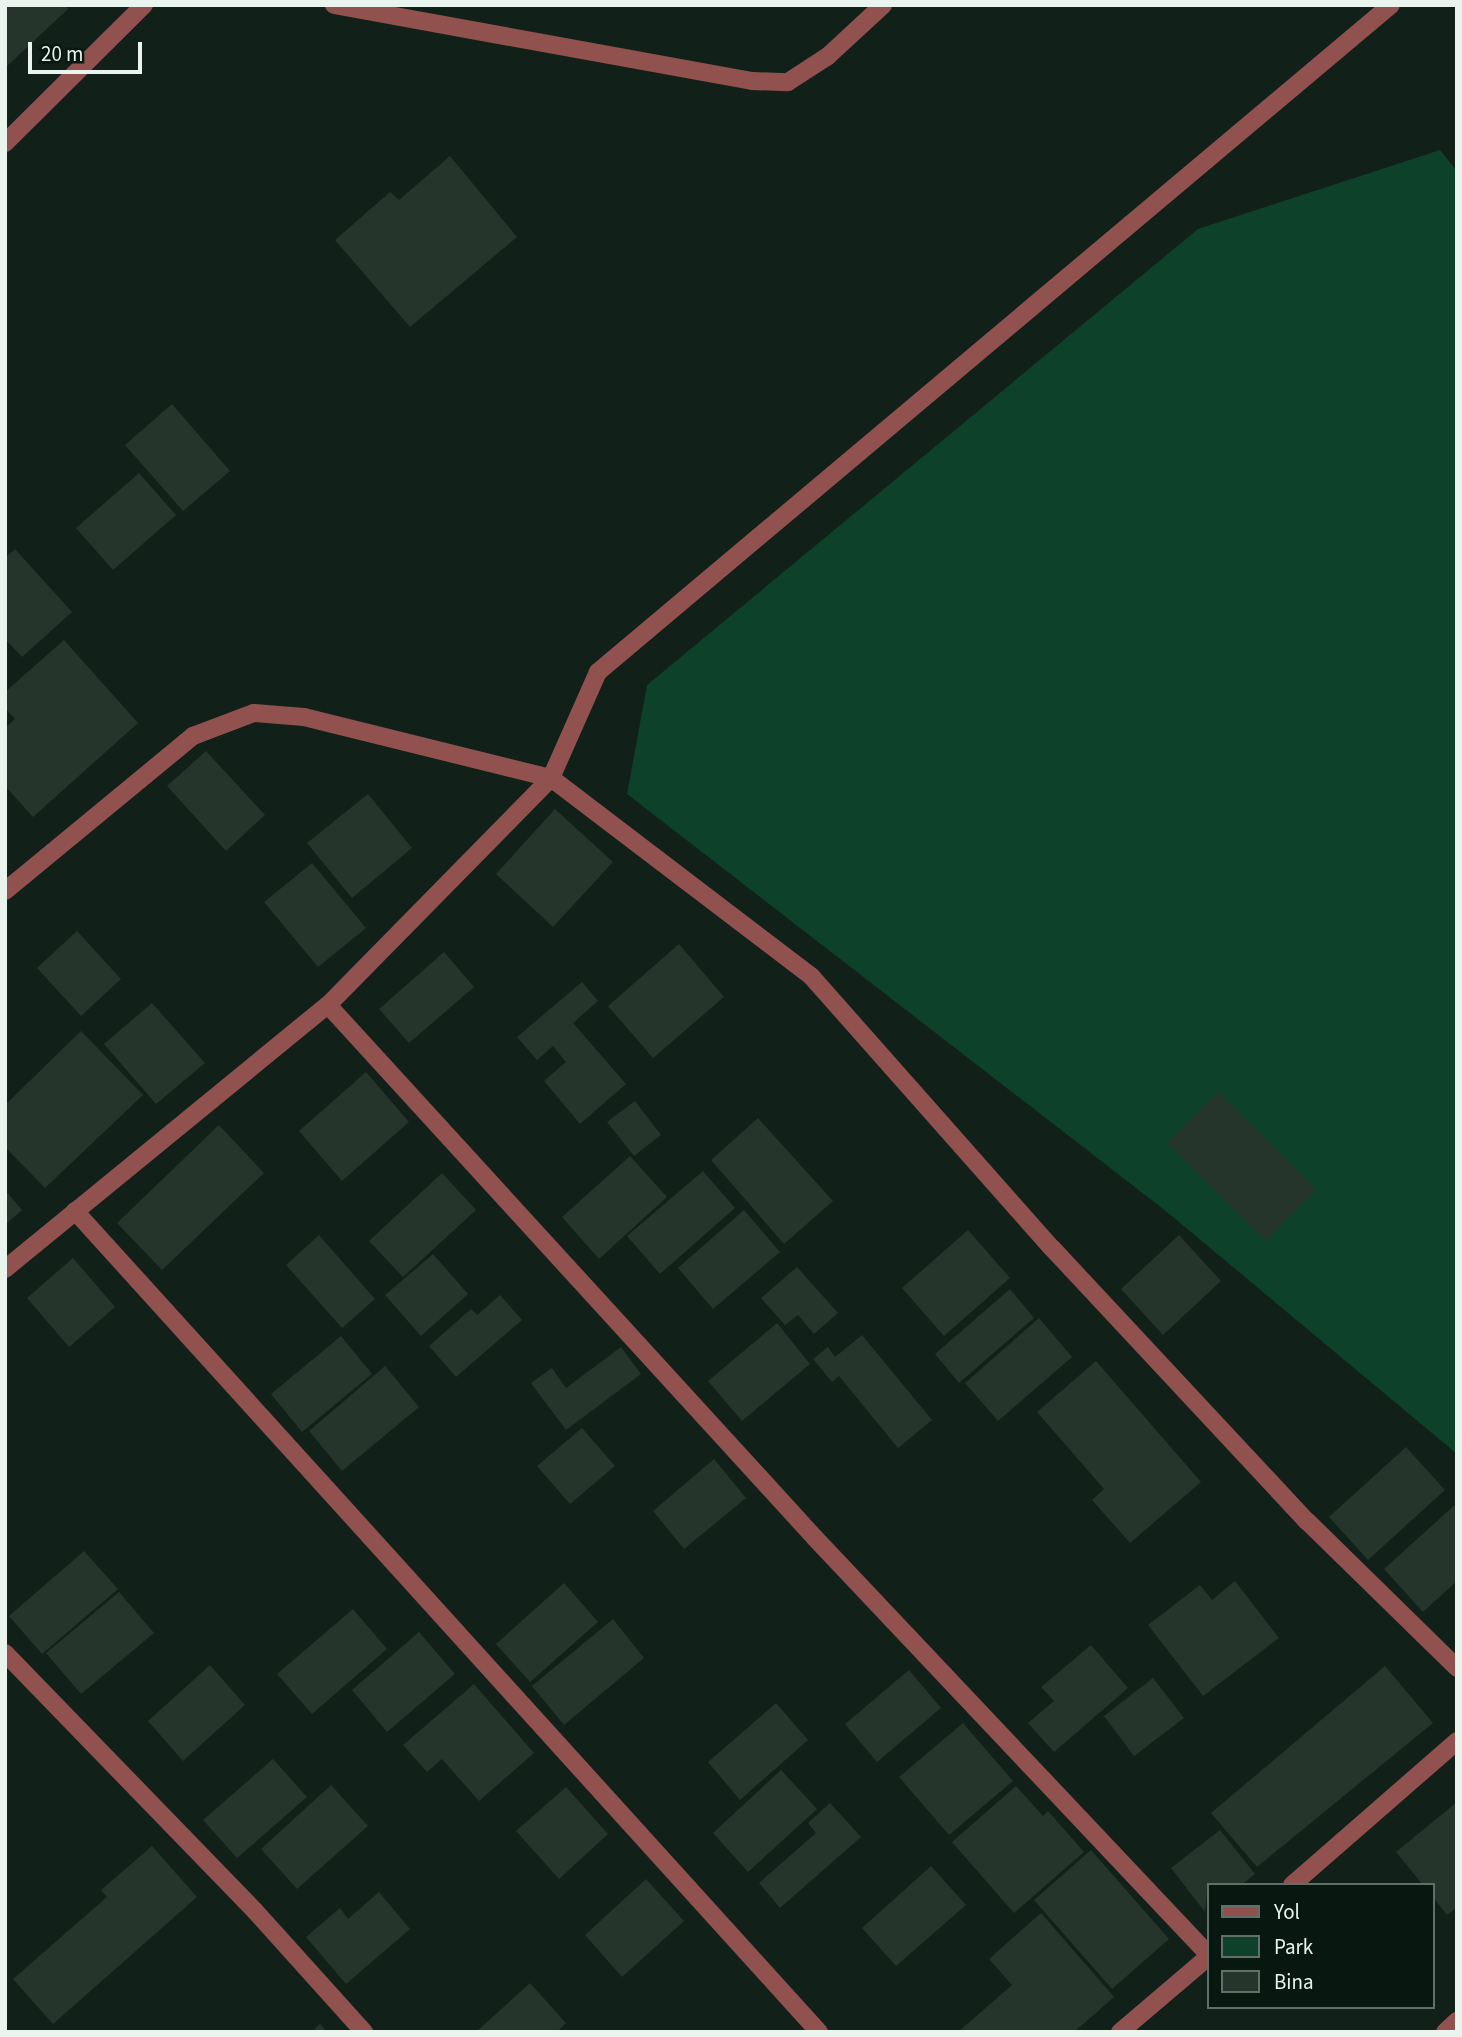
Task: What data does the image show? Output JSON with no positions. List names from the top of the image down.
{
  "legend": ["Yol", "Park", "Bina"],
  "scale_bar": "20 m"
}
